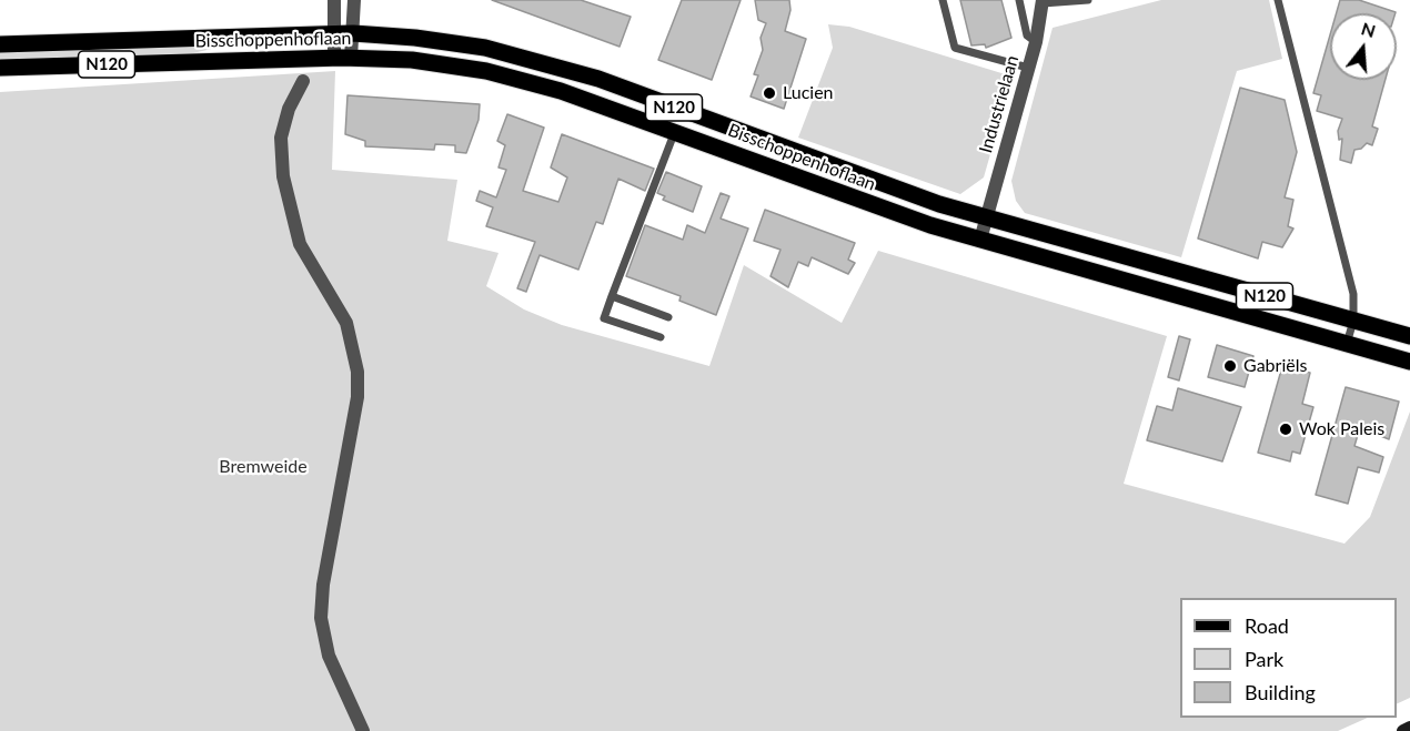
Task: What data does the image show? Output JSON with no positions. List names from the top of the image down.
{
  "streets": {
    "main road": ["Bisschoppenhoflaan", "N120"],
    "street": ["Industrielaan"]
  },
  "crossings": [
    ["Bisschoppenhoflaan", "N120"],
    ["Bisschoppenhoflaan", "Industrielaan"]
  ],
  "parks": ["Bremweide"],
  "places": ["Lucien", "Gabriëls", "Wok Paleis"],
  "legend": ["Road", "Park", "Building"],
  "north": "top"
}
